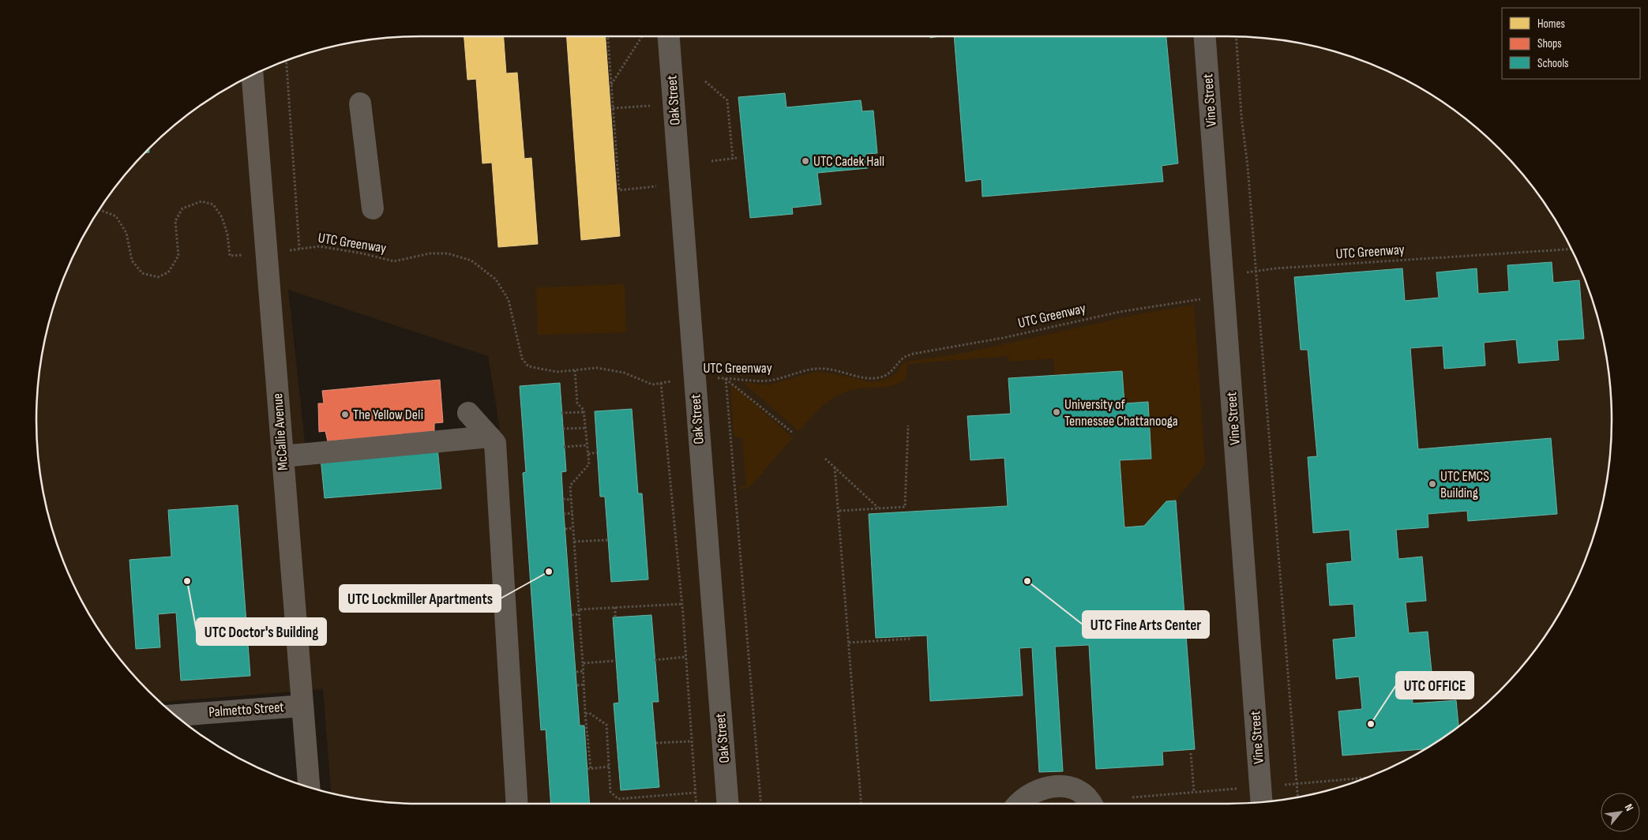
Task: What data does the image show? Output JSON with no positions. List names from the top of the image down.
{
  "streets": {
    "main road": ["McCallie Avenue"],
    "street": ["Oak Street", "Vine Street", "Palmetto Street"],
    "path": ["UTC Greenway"]
  },
  "crossings": [
    ["Oak Street", "UTC Greenway"],
    ["Vine Street", "UTC Greenway"],
    ["UTC Greenway", "McCallie Avenue"],
    ["McCallie Avenue", "Palmetto Street"]
  ],
  "places": [
    "UTC Cadek Hall",
    "University of Tennessee Chattanooga",
    "The Yellow Deli",
    "UTC EMCS Building",
    "UTC Lockmiller Apartments",
    "UTC Doctor's Building",
    "UTC Fine Arts Center",
    "UTC OFFICE"
  ],
  "legend": ["Homes", "Shops", "Schools"],
  "north": "top right"
}
